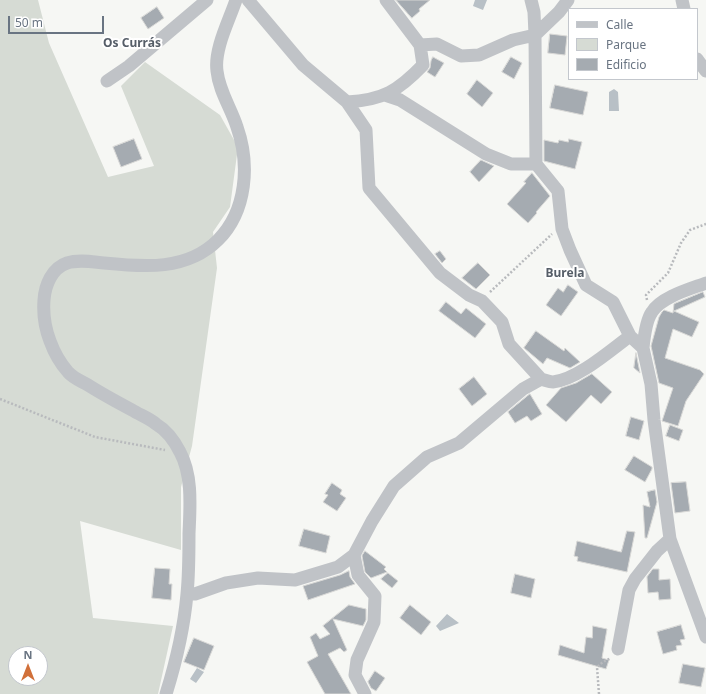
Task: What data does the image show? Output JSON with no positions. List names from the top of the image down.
{
  "districts": ["Os Currás", "Burela"],
  "legend": ["Calle", "Parque", "Edificio"],
  "scale_bar": "50 m",
  "north": "top"
}
